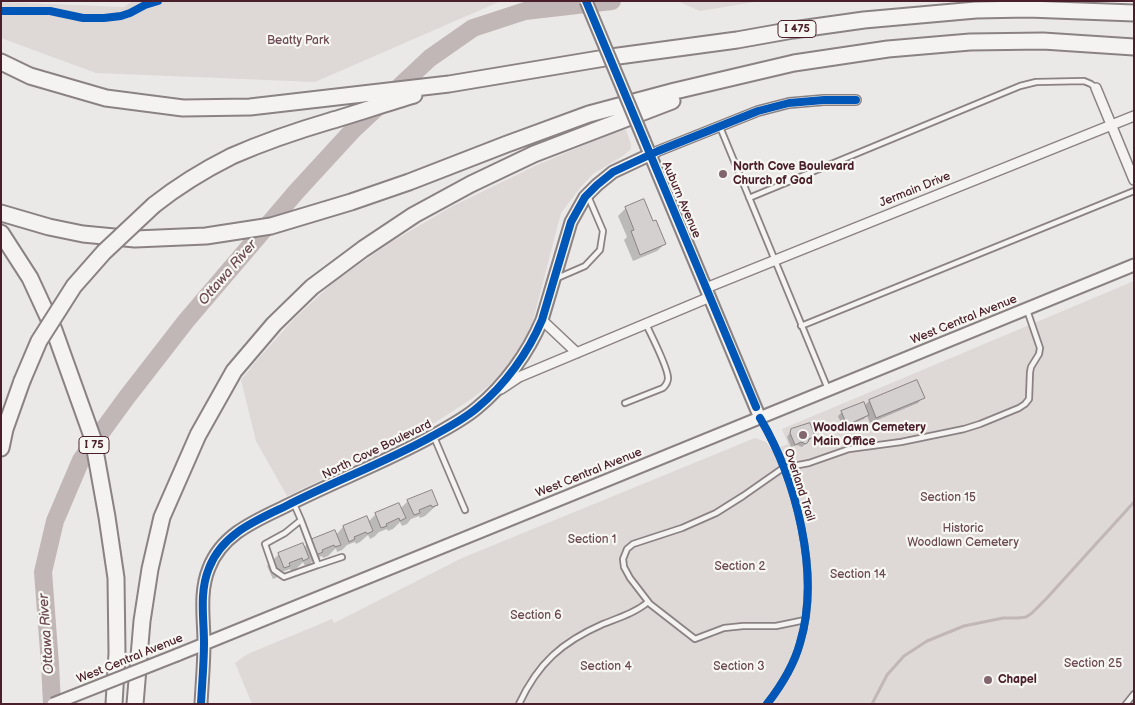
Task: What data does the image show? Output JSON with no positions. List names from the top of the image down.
{
  "streets": {
    "highway": ["I 475", "I 75"],
    "street": [
      "Jermain Drive",
      "Auburn Avenue",
      "West Central Avenue",
      "North Cove Boulevard"
    ],
    "lane": ["Overland Trail"]
  },
  "crossings": [
    ["Jermain Drive", "Auburn Avenue"],
    ["Jermain Drive", "North Cove Boulevard"],
    ["Auburn Avenue", "West Central Avenue"],
    ["Auburn Avenue", "North Cove Boulevard"],
    ["Auburn Avenue", "Overland Trail"],
    ["West Central Avenue", "North Cove Boulevard"],
    ["West Central Avenue", "Overland Trail"]
  ],
  "water": ["Ottawa River"],
  "parks": [
    "Beatty Park",
    "Section 15",
    "Historic Woodlawn Cemetery",
    "Section 1",
    "Section 2",
    "Section 14",
    "Section 6",
    "Section 25",
    "Section 4",
    "Section 3"
  ],
  "places": ["North Cove Boulevard Church of God", "Woodlawn Cemetery Main Office", "Chapel"]
}
